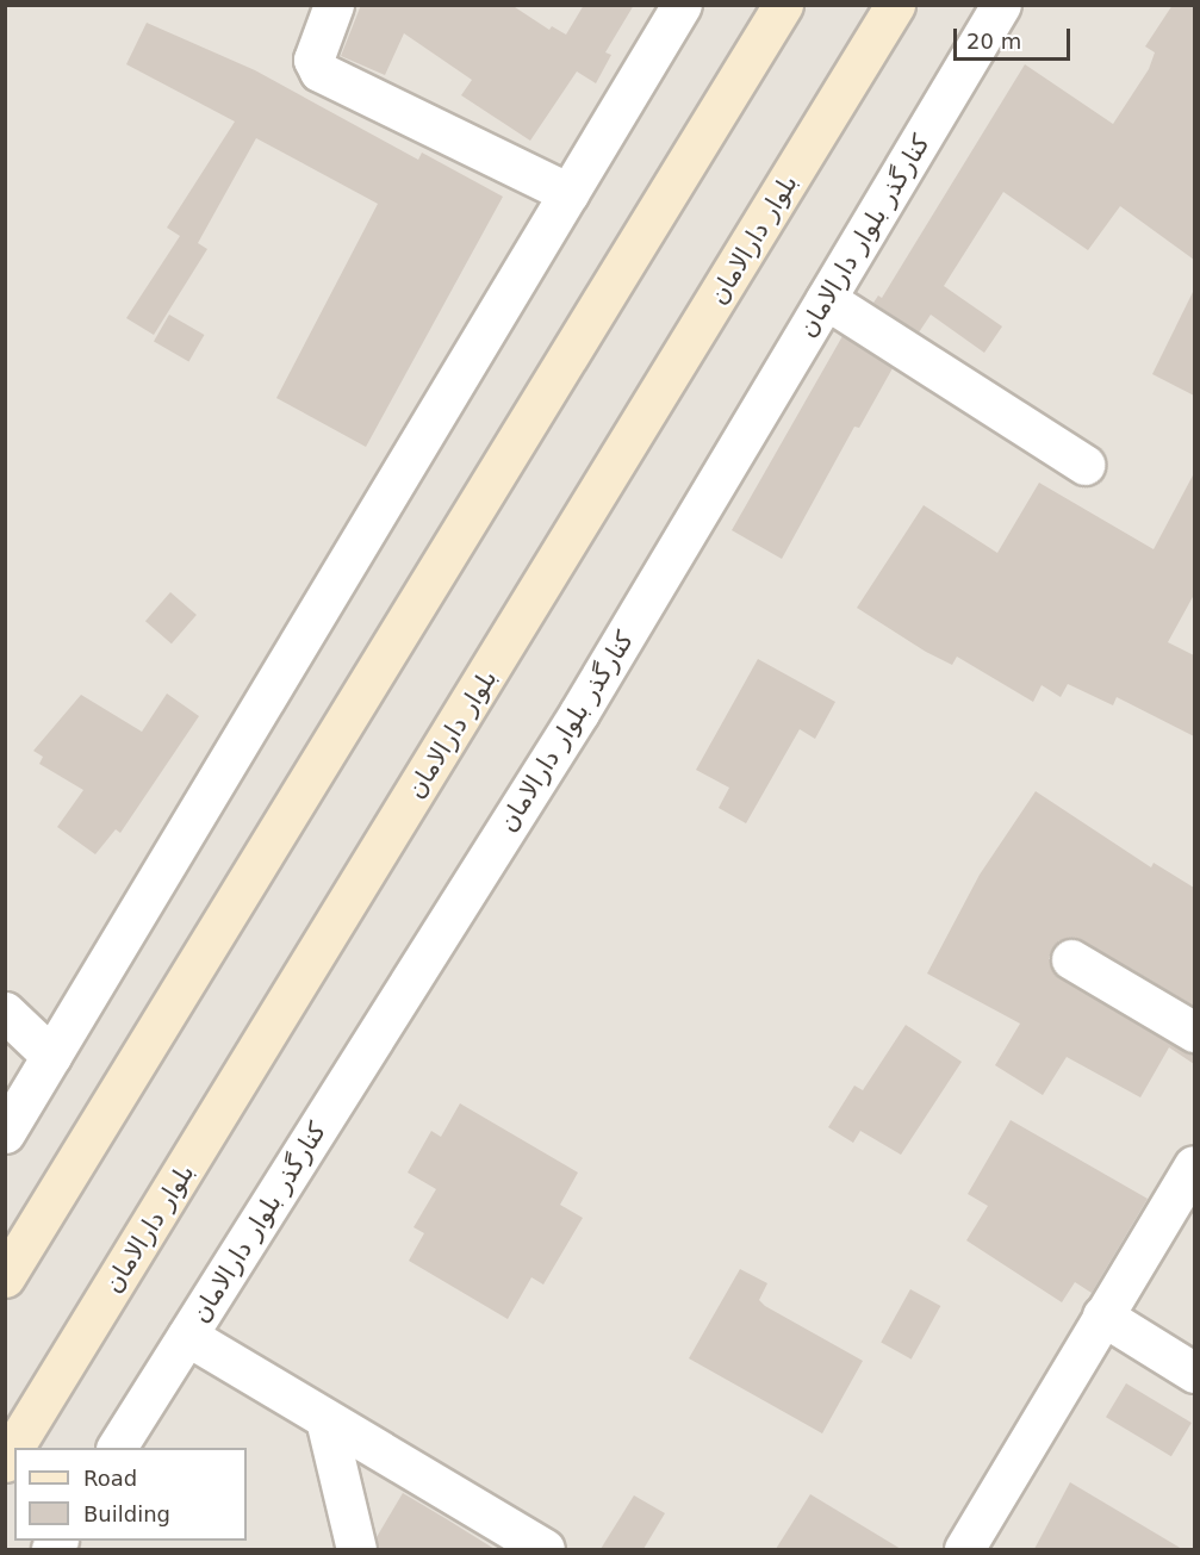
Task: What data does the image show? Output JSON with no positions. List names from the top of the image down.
{
  "streets": {
    "main road": ["بلوار دارالامان"],
    "street": ["کنارگذر بلوار دارالامان"]
  },
  "legend": ["Road", "Building"],
  "scale_bar": "20 m"
}
